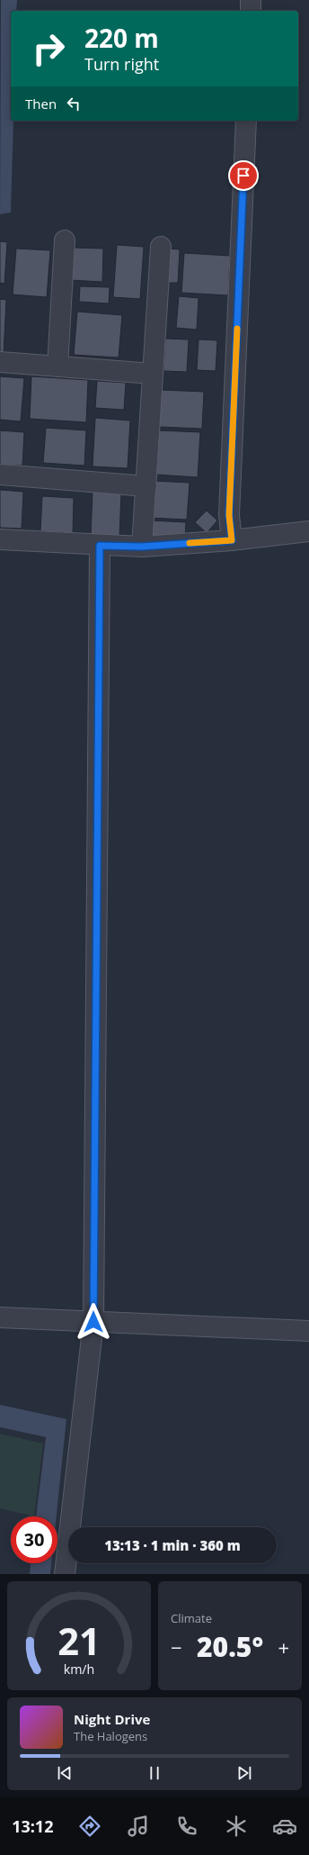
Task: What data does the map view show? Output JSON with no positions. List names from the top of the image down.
{
  "page": {
    "turn": ["220 m", "Turn right"],
    "then": "Then",
    "limit": "30",
    "trip": "13:13 · 1 min · 360 m",
    "tile": "Climate",
    "heat": ["−", "20.5°", "+"],
    "song": ["Night Drive", "The Halogens"],
    "tabs": "13:12",
    "gauge": ["21", "km/h"]
  }
}
